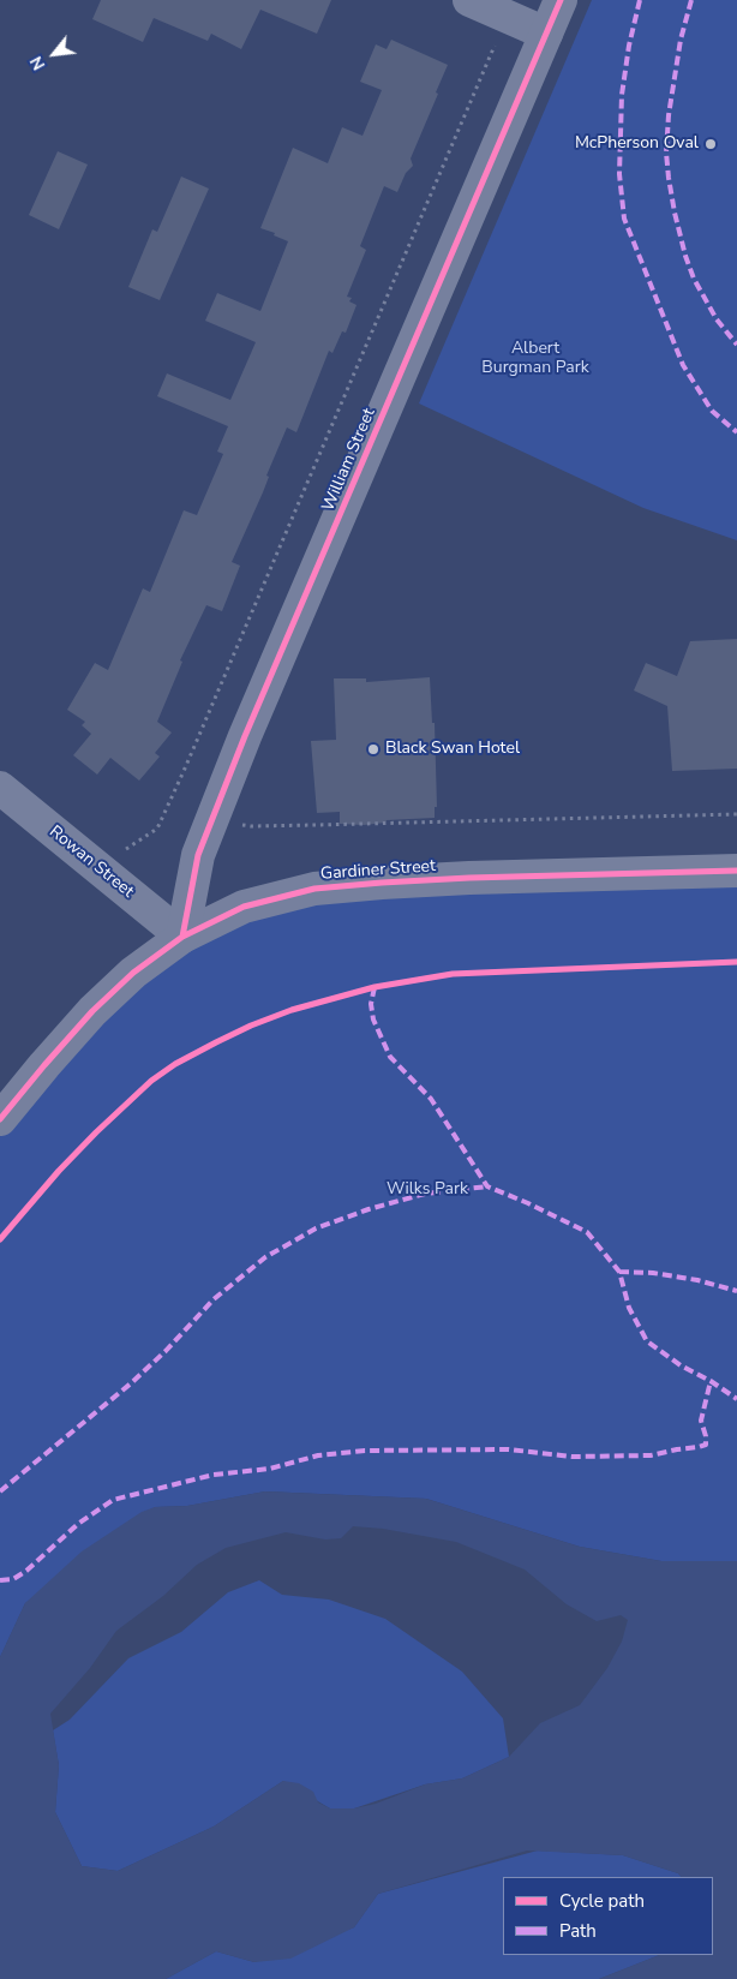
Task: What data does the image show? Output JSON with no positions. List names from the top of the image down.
{
  "streets": {
    "street": ["William Street", "Rowan Street", "Gardiner Street"]
  },
  "crossings": [
    ["William Street", "Rowan Street"],
    ["William Street", "Gardiner Street"],
    ["Rowan Street", "Gardiner Street"]
  ],
  "parks": ["Albert Burgman Park", "Wilks Park"],
  "places": ["McPherson Oval", "Black Swan Hotel"],
  "legend": ["Cycle path", "Path"],
  "north": "bottom left"
}
